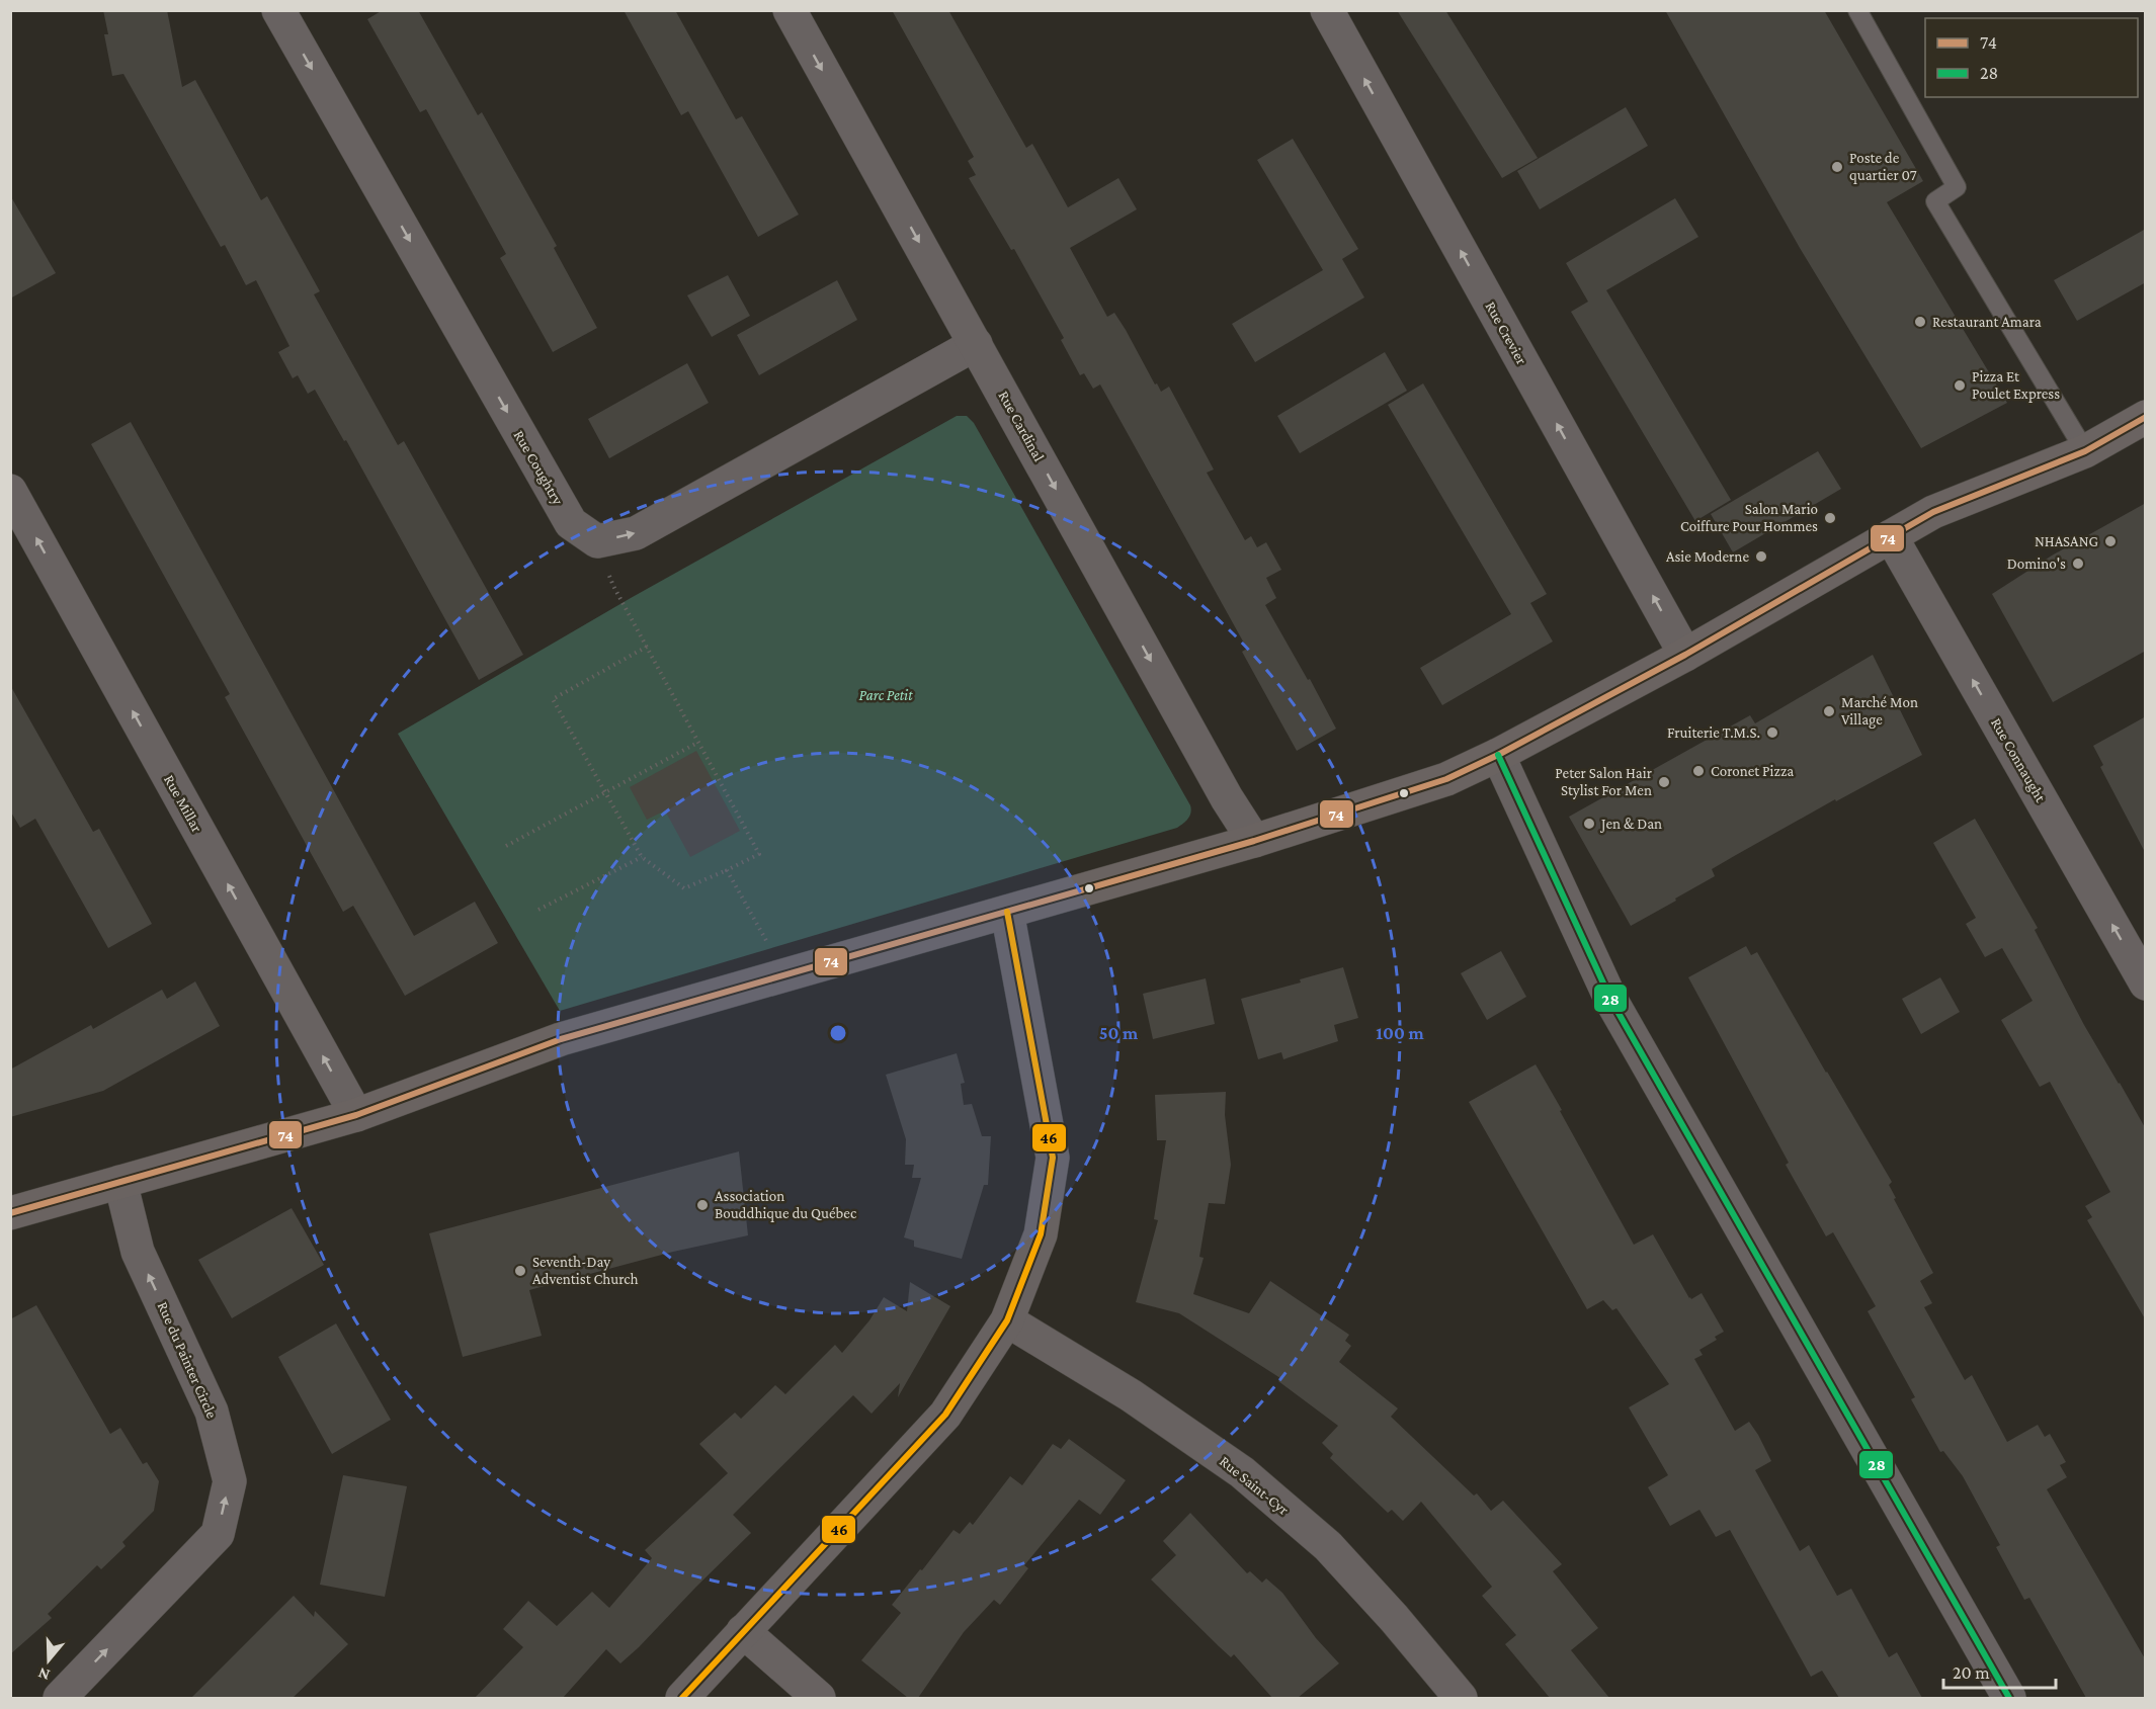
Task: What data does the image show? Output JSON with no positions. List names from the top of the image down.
{
  "streets": {
    "street": [
      "Rue Crevier",
      "Rue Cardinal",
      "Rue Coughtry",
      "Rue Connaught",
      "Rue Millar",
      "Rue du Painter Circle",
      "Rue Saint-Cyr"
    ]
  },
  "one_way": [
    "Rue Crevier",
    "Rue Cardinal",
    "Rue Coughtry",
    "Rue Connaught",
    "Rue Millar",
    "Rue du Painter Circle"
  ],
  "parks": ["Parc Petit"],
  "places": [
    "Poste de quartier 07",
    "Restaurant Amara",
    "Pizza Et Poulet Express",
    "Salon Mario Coiffure Pour Hommes",
    "NHASANG",
    "Asie Moderne",
    "Domino's",
    "Marché Mon Village",
    "Fruiterie T.M.S.",
    "Coronet Pizza",
    "Peter Salon Hair Stylist For Men",
    "Jen & Dan",
    "Association Bouddhique du Québec",
    "Seventh-Day Adventist Church"
  ],
  "lines": ["transit line 74", "transit line 28", "transit line 46"],
  "legend": ["74", "28"],
  "scale_bar": "20 m",
  "north": "bottom",
  "rings": ["50 m", "100 m"]
}
